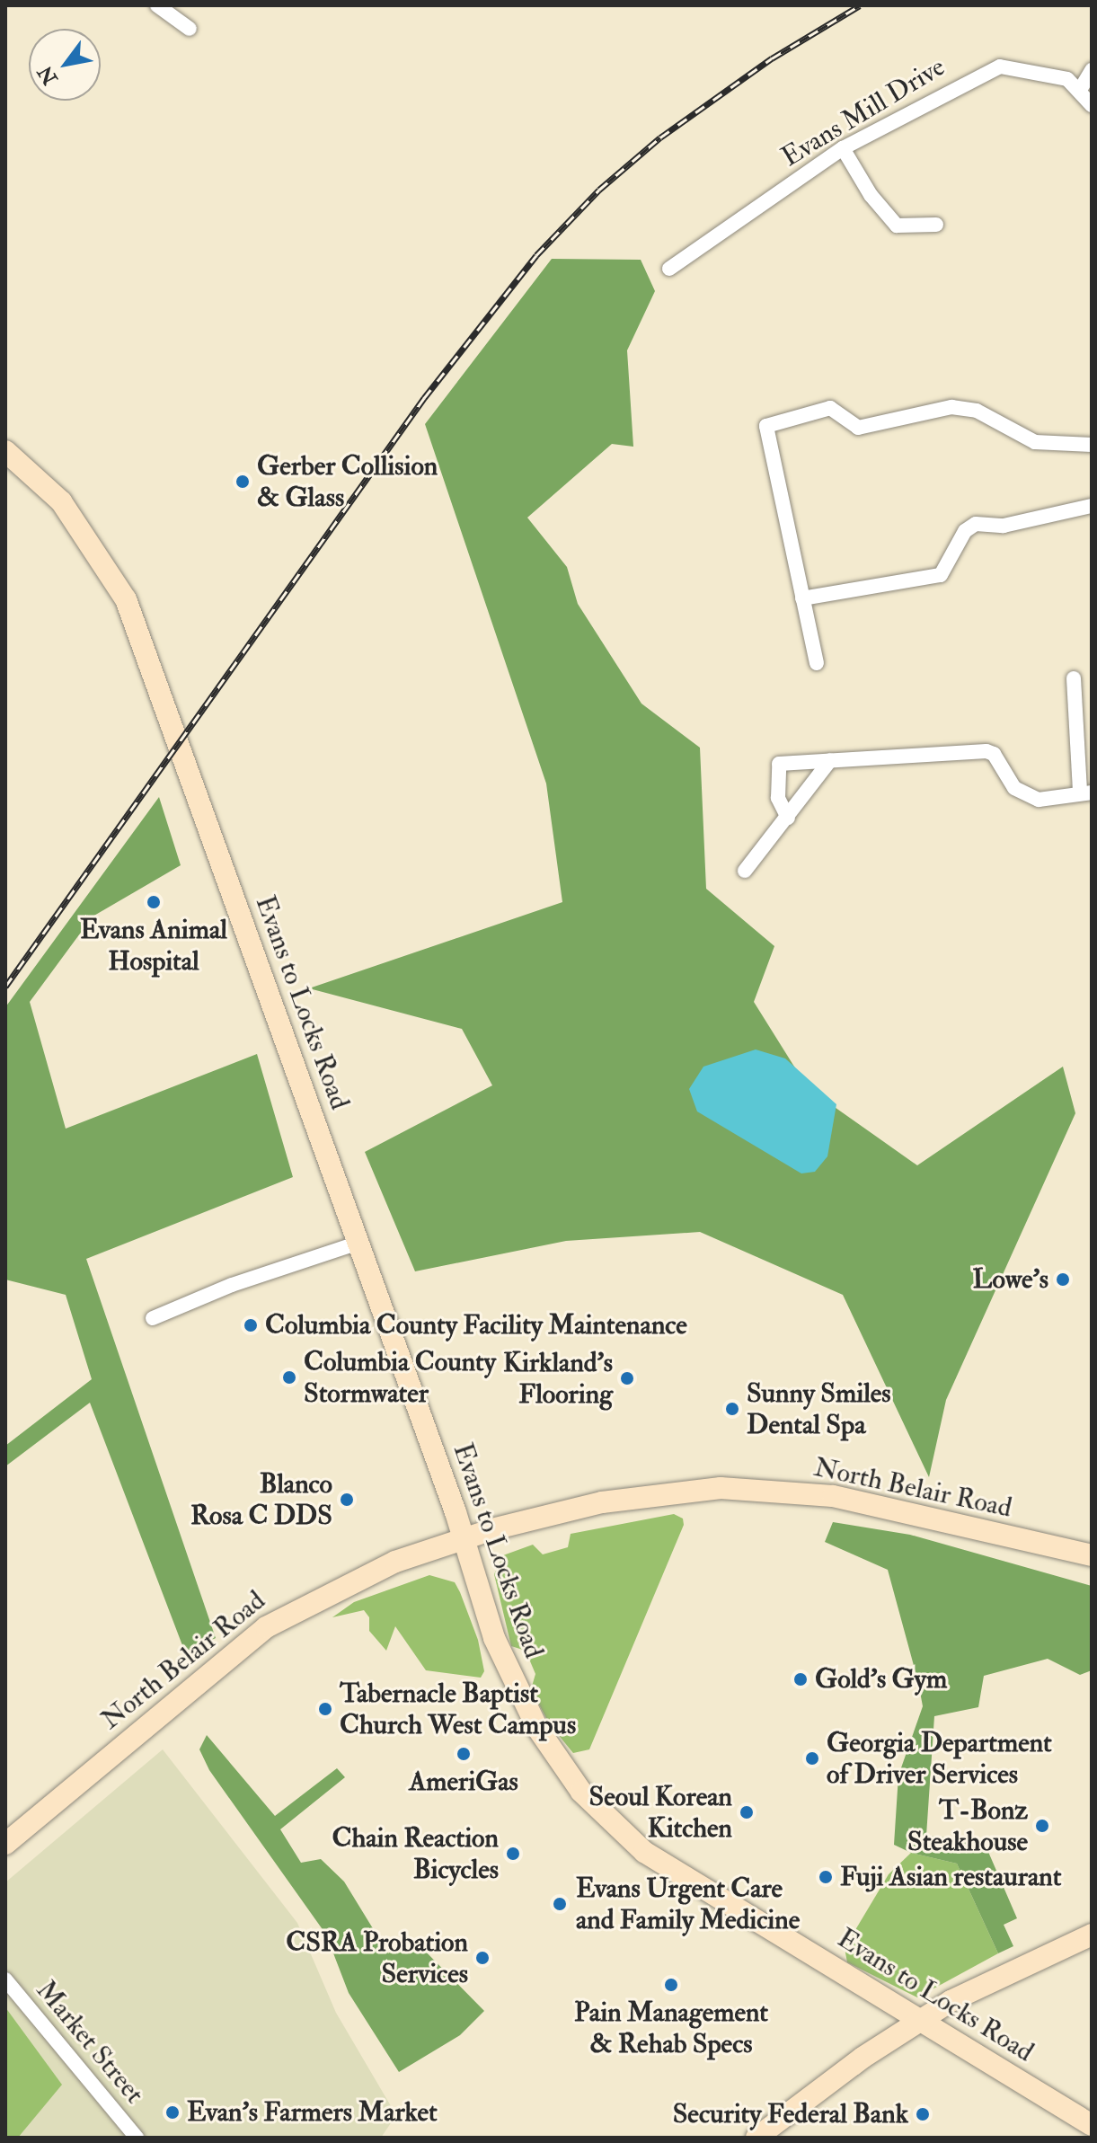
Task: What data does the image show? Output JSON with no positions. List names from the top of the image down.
{
  "streets": {
    "street": [
      "Evans Mill Drive",
      "Evans to Locks Road",
      "North Belair Road",
      "Market Street"
    ]
  },
  "crossings": [
    ["Evans to Locks Road", "North Belair Road"]
  ],
  "places": [
    "Gerber Collision & Glass",
    "Evans Animal Hospital",
    "Lowe's",
    "Columbia County Facility Maintenance",
    "Columbia County Stormwater",
    "Kirkland's Flooring",
    "Sunny Smiles Dental Spa",
    "Blanco Rosa C DDS",
    "Gold's Gym",
    "Tabernacle Baptist Church West Campus",
    "AmeriGas",
    "Georgia Department of Driver Services",
    "Seoul Korean Kitchen",
    "T-Bonz Steakhouse",
    "Chain Reaction Bicycles",
    "Fuji Asian restaurant",
    "Evans Urgent Care and Family Medicine",
    "CSRA Probation Services",
    "Pain Management & Rehab Specs",
    "Evan’s Farmers Market",
    "Security Federal Bank"
  ],
  "north": "bottom left"
}
